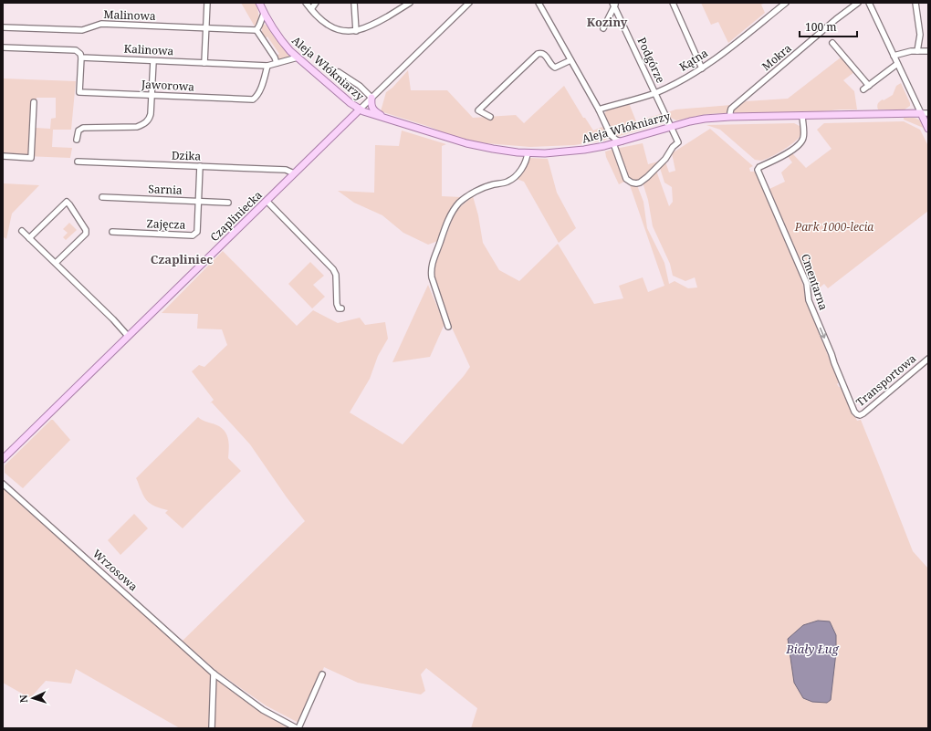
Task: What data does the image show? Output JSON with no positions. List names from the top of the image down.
{
  "streets": {
    "main road": ["Aleja Włókniarzy", "Czapliniecka"],
    "street": [
      "Malinowa",
      "Kalinowa",
      "Mokra",
      "Podgórze",
      "Kątna",
      "Jaworowa",
      "Dzika",
      "Sarnia",
      "Zajęcza",
      "Cmentarna",
      "Transportowa",
      "Wrzosowa"
    ]
  },
  "crossings": [
    ["Kalinowa", "Aleja Włókniarzy"],
    ["Kalinowa", "Jaworowa"],
    ["Mokra", "Aleja Włókniarzy"],
    ["Podgórze", "Kątna"],
    ["Podgórze", "Aleja Włókniarzy"],
    ["Aleja Włókniarzy", "Czapliniecka"],
    ["Aleja Włókniarzy", "Cmentarna"],
    ["Dzika", "Czapliniecka"],
    ["Dzika", "Zajęcza"],
    ["Sarnia", "Zajęcza"],
    ["Cmentarna", "Transportowa"]
  ],
  "one_way": ["Cmentarna"],
  "districts": ["Koziny", "Czapliniec"],
  "water": ["Biały Ług"],
  "parks": ["Park 1000-lecia"],
  "scale_bar": "100 m",
  "north": "left"
}
